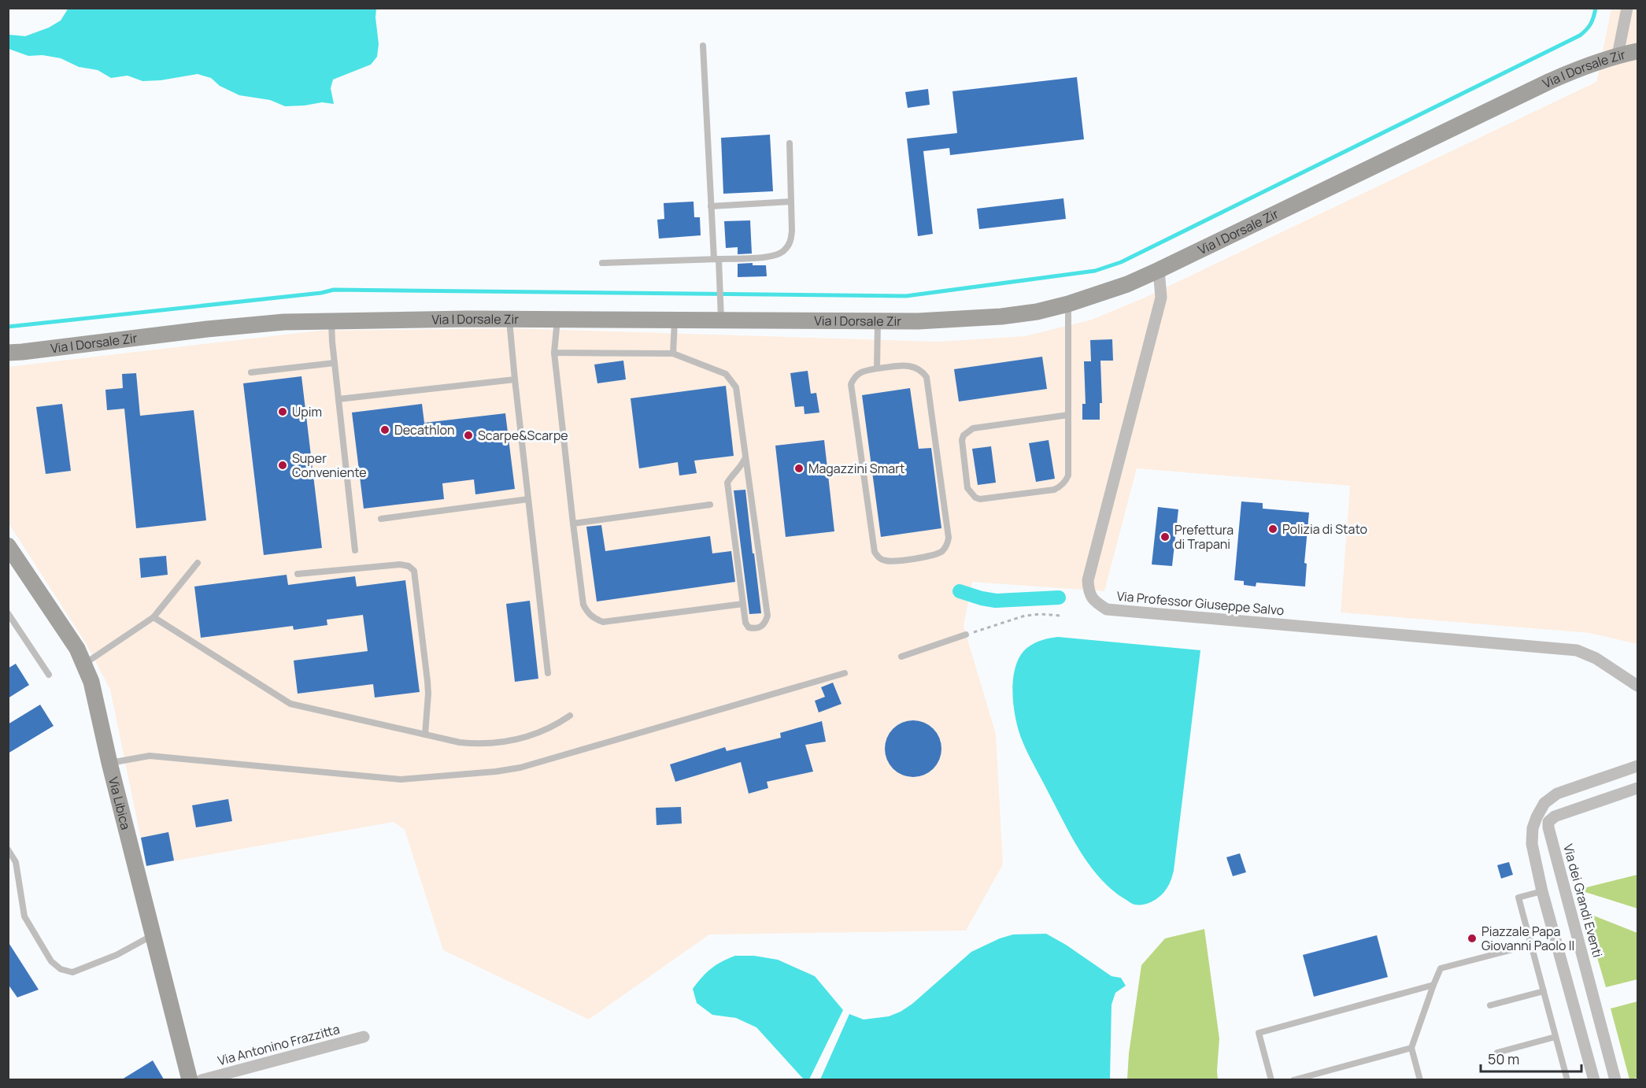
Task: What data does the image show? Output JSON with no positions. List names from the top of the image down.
{
  "streets": {
    "main road": ["Via I Dorsale Zir", "Via Libica"],
    "street": ["Via Professor Giuseppe Salvo", "Via dei Grandi Eventi", "Via Antonino Frazzitta"]
  },
  "crossings": [
    ["Via I Dorsale Zir", "Via Professor Giuseppe Salvo"]
  ],
  "places": [
    "Upim",
    "Decathlon",
    "Scarpe&Scarpe",
    "Super Conveniente",
    "Magazzini Smart",
    "Polizia di Stato",
    "Prefettura di Trapani",
    "Piazzale Papa Giovanni Paolo II"
  ],
  "scale_bar": "50 m"
}
